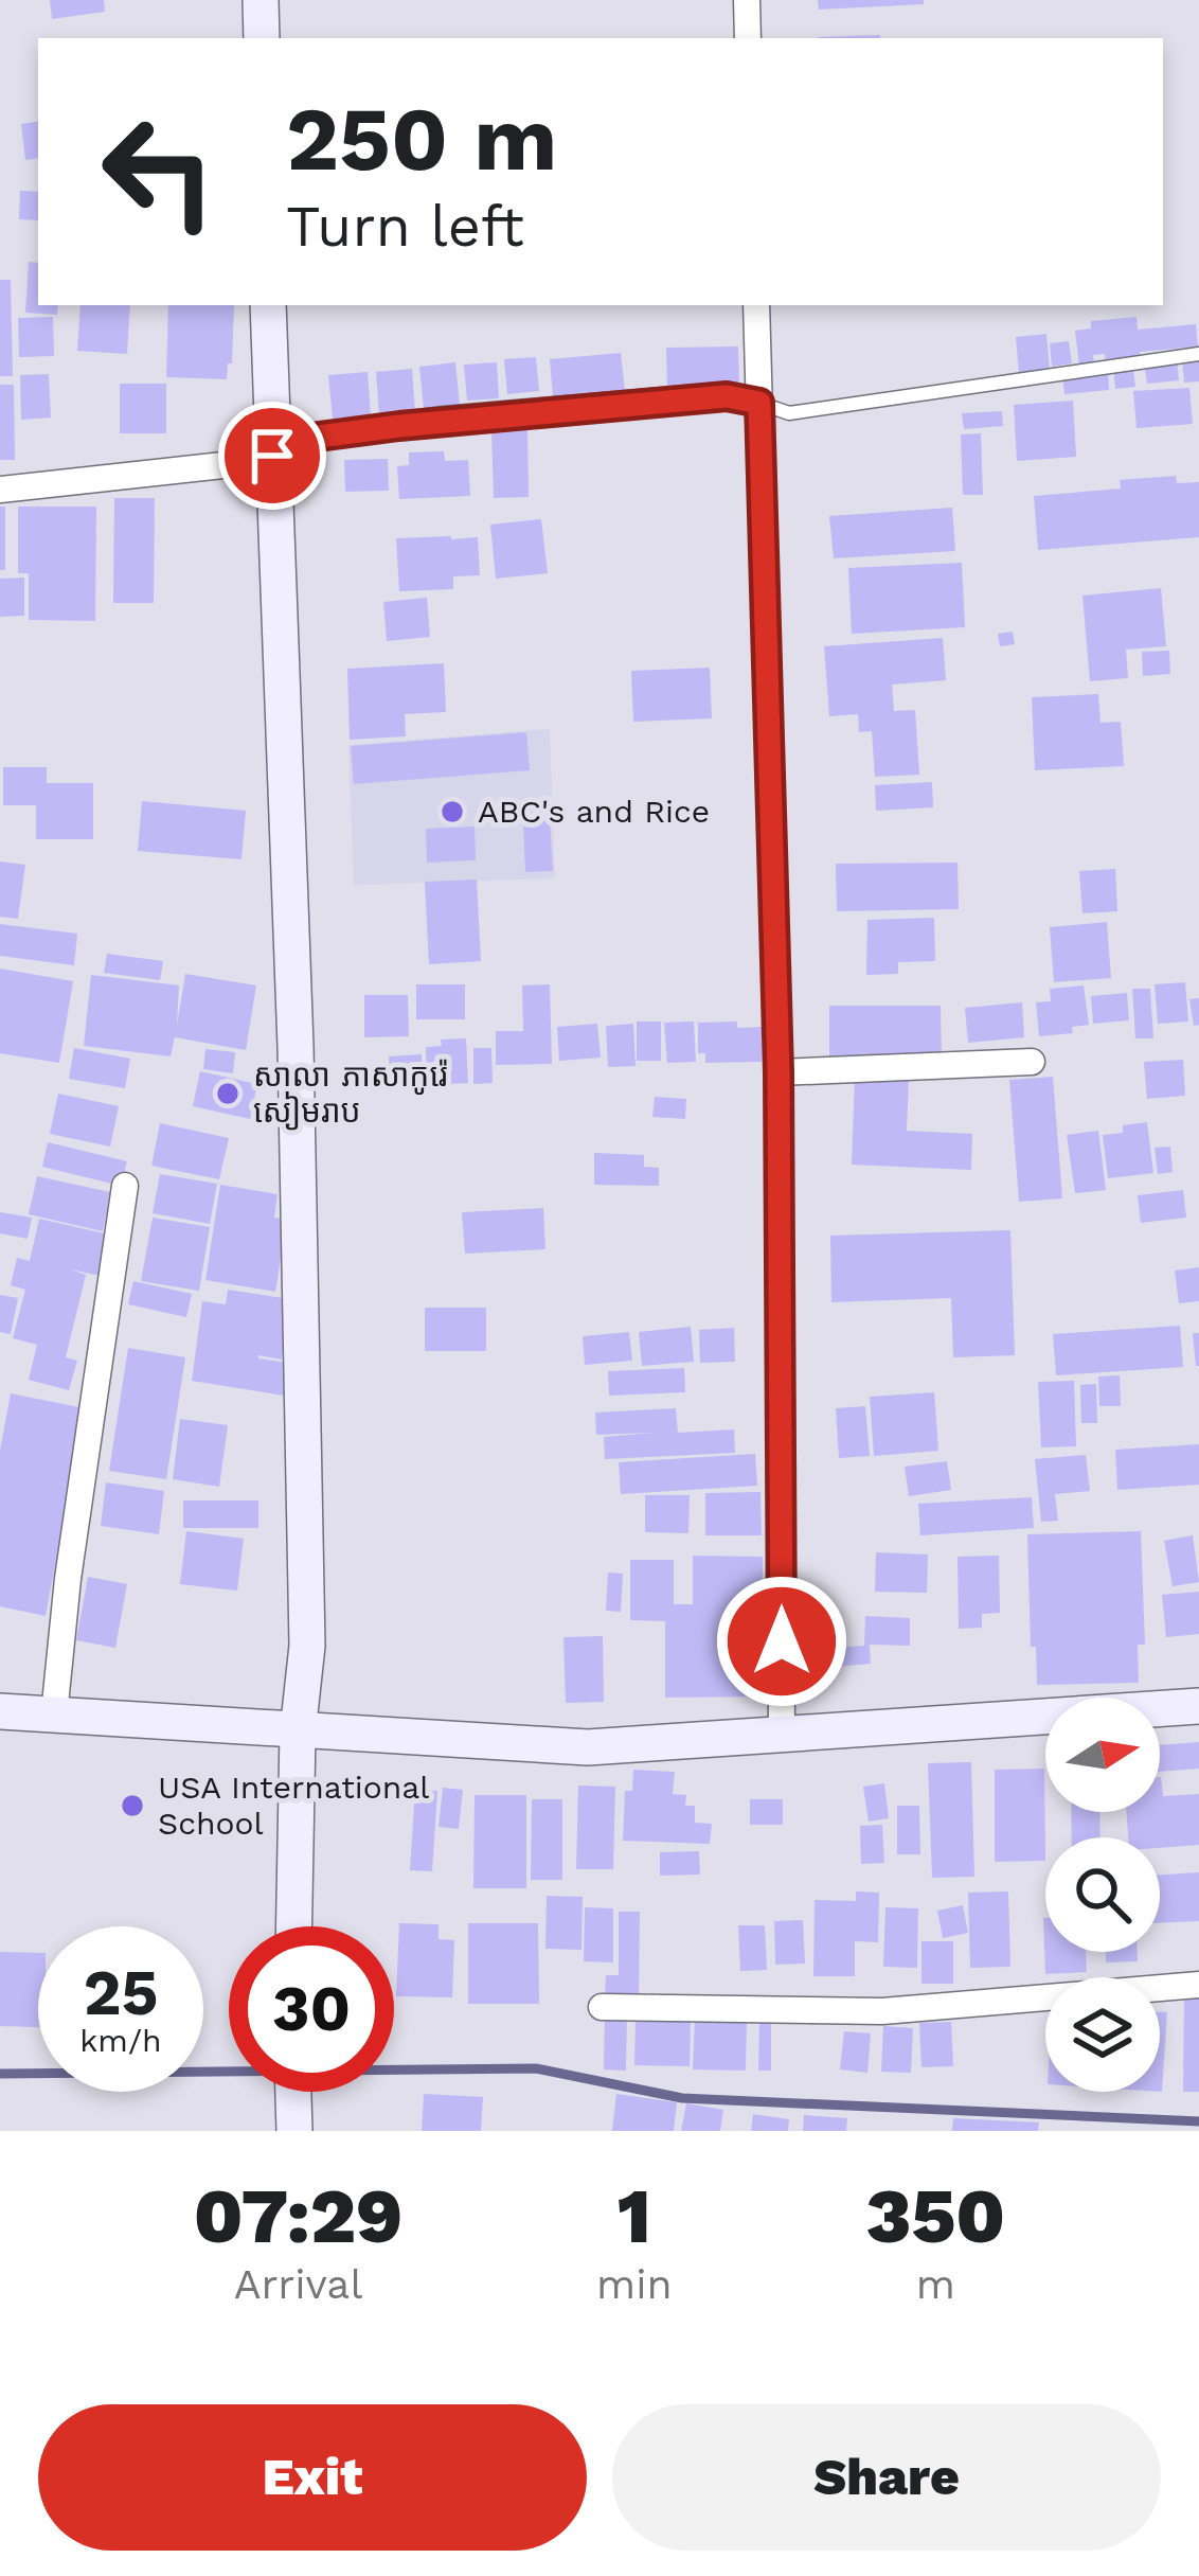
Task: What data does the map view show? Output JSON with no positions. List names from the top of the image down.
{
  "places": ["ABC's and Rice", "សាលា ភាសាកូរ៉េ សៀមរាប", "USA International School"],
  "north": "right",
  "page": {
    "turn": ["250 m", "Turn left"],
    "speed": "25 km/h",
    "limit": "30",
    "eta": [
      "07:29",
      "Arrival",
      "1",
      "min",
      "350",
      "m"
    ],
    "buttons": ["Exit", "Share"]
  }
}
